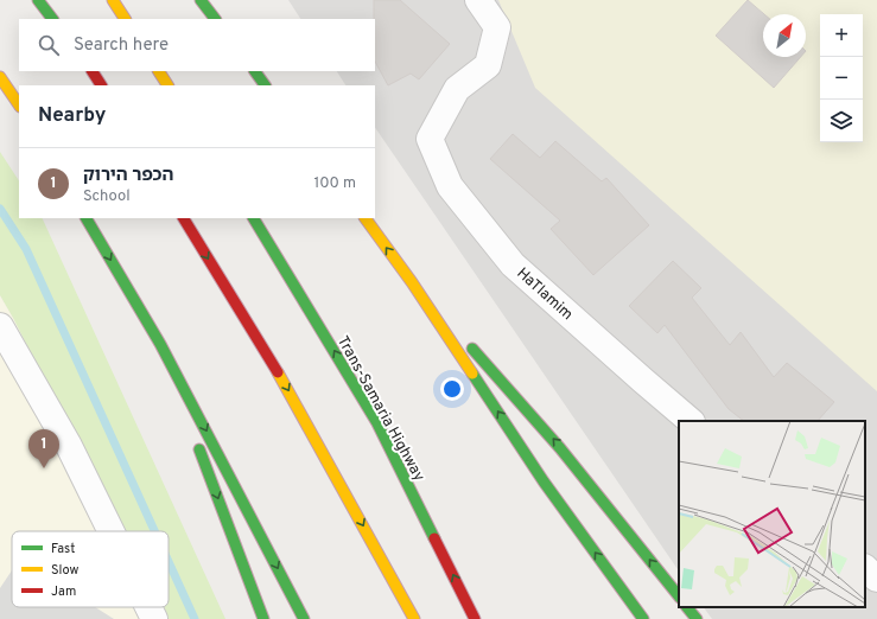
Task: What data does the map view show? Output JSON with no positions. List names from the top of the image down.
{
  "streets": {
    "highway": ["Trans-Samaria Highway"],
    "street": ["HaTlamim"]
  },
  "legend": ["Fast", "Slow", "Jam"],
  "north": "top right",
  "page": {
    "map_buttons": ["+", "−"],
    "search": "Search here",
    "heading": "Nearby",
    "list": [
      {
        "mark": "1",
        "name": "הכפר הירוק",
        "note": "School",
        "value": "100 m"
      }
    ],
    "pins": "1"
  }
}
